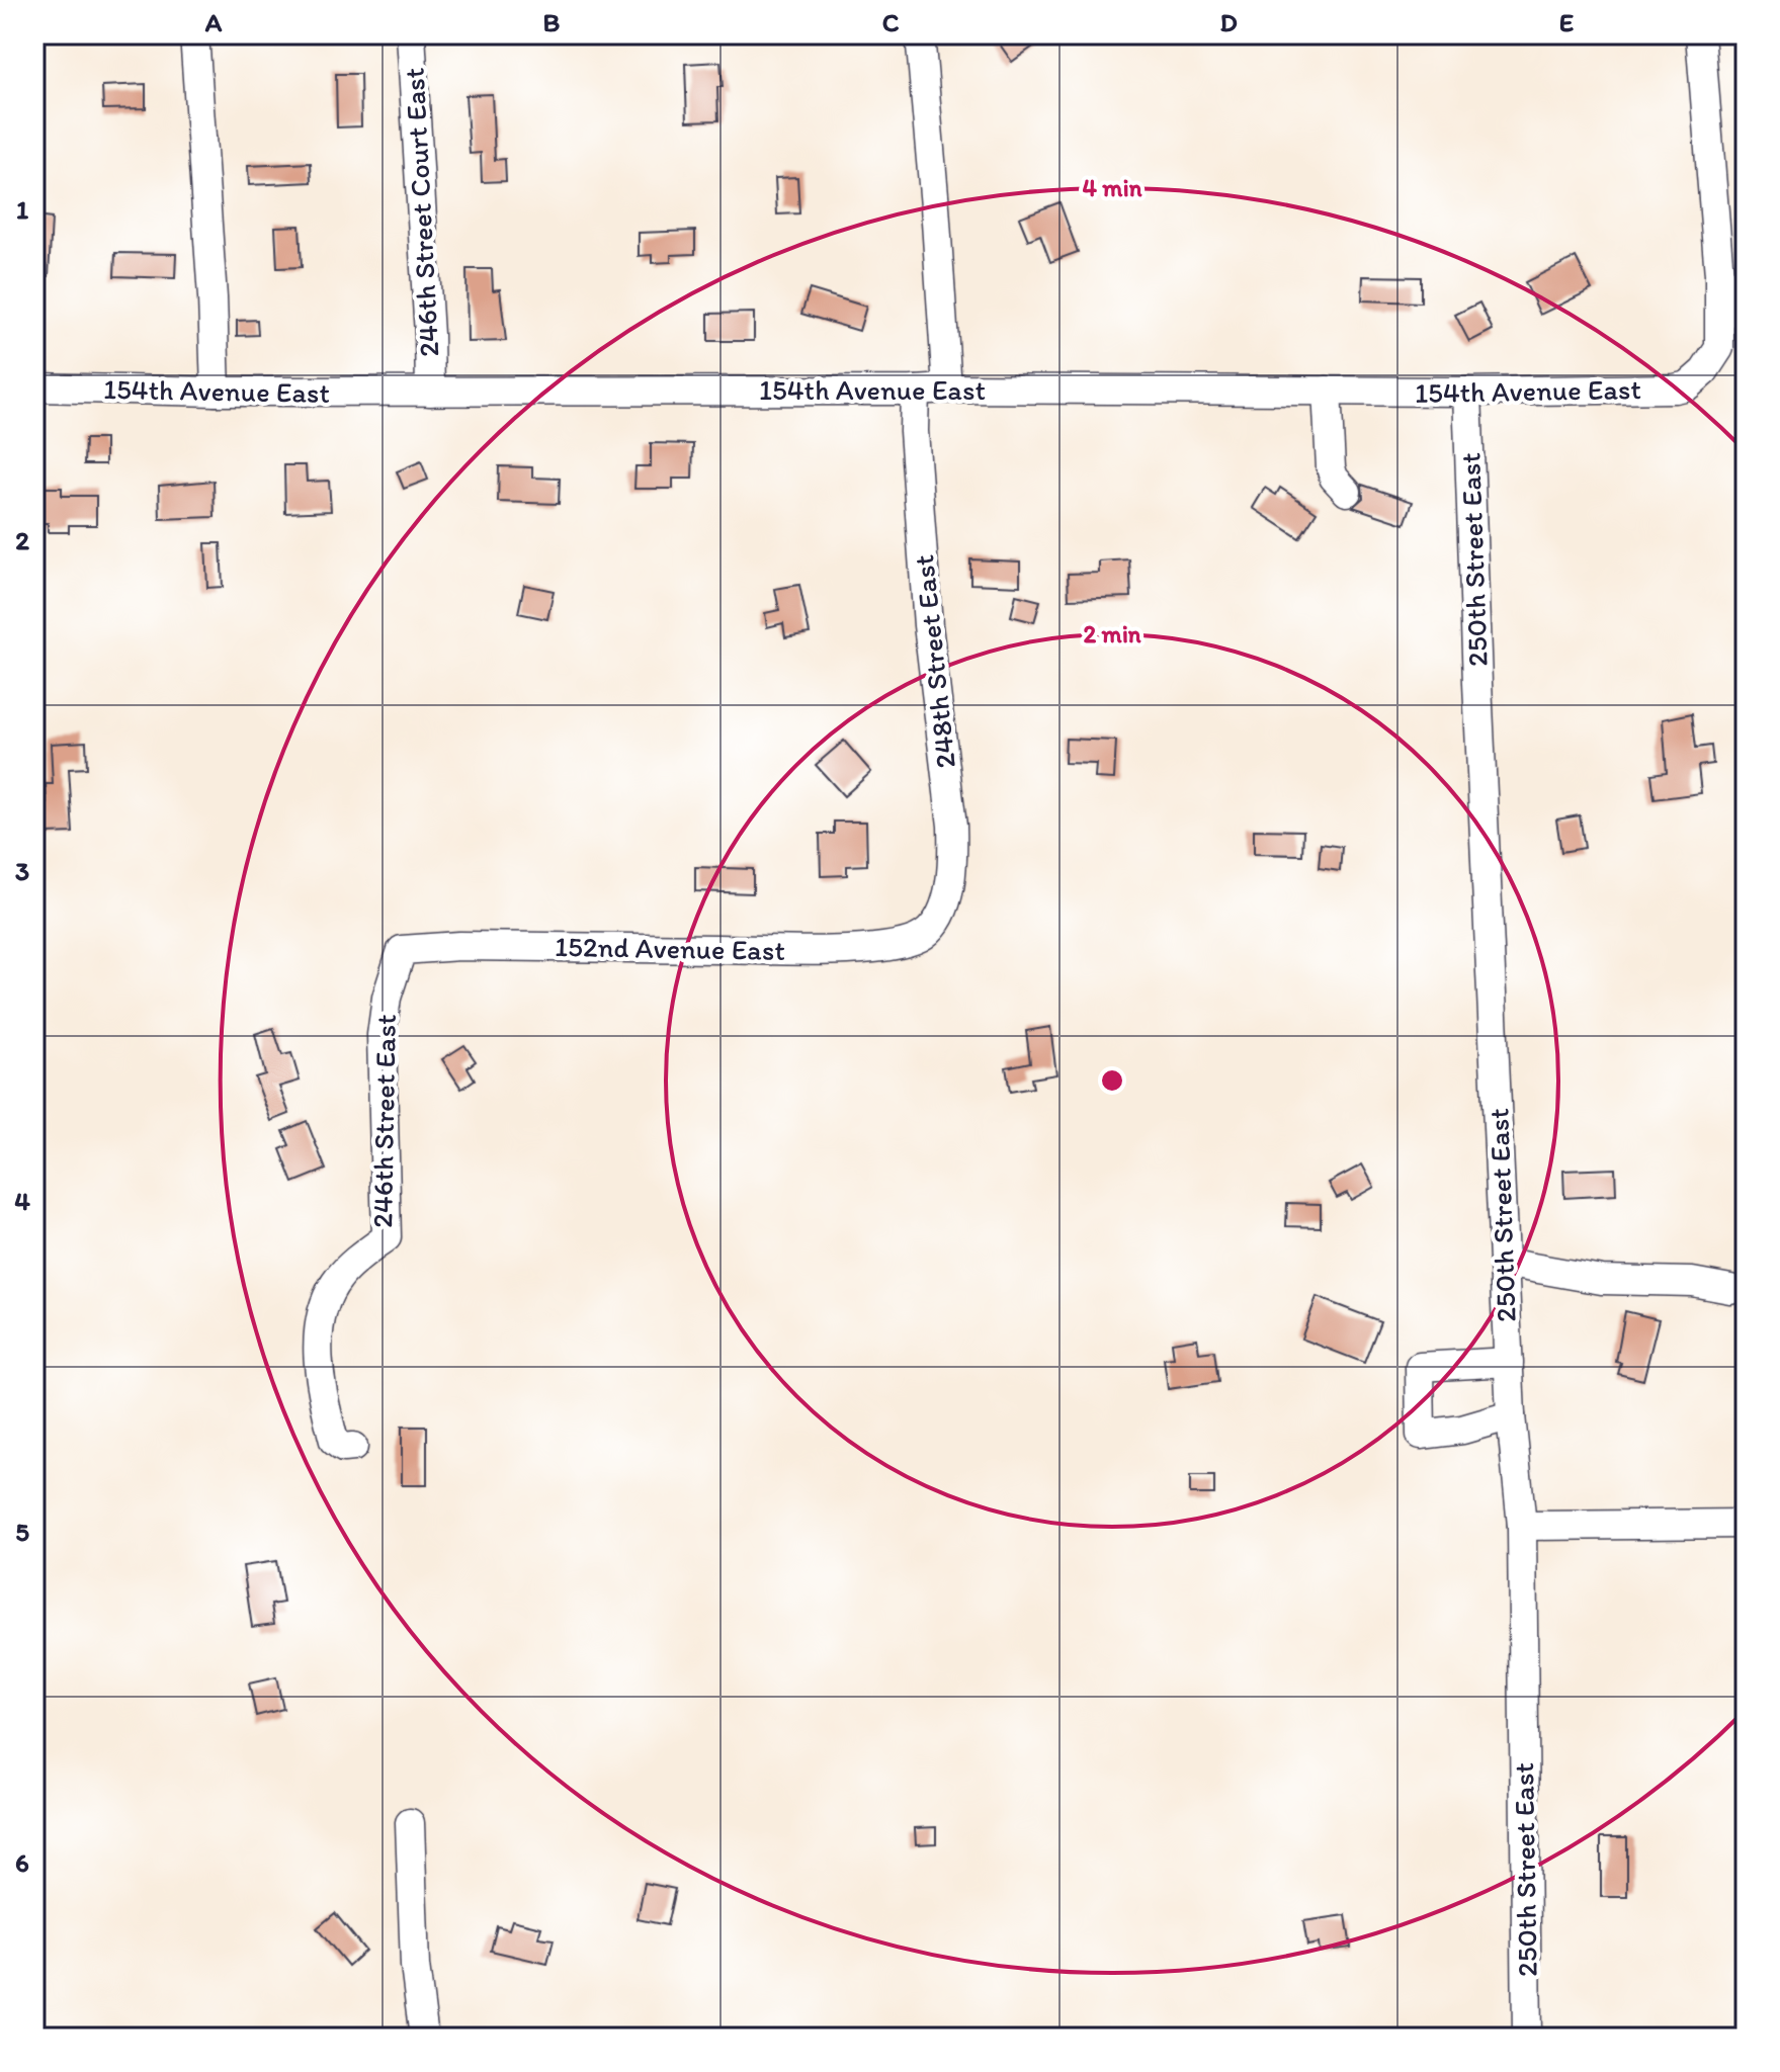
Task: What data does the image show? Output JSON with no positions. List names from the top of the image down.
{
  "streets": {
    "street": [
      "246th Street Court East",
      "154th Avenue East",
      "250th Street East",
      "248th Street East",
      "152nd Avenue East",
      "246th Street East"
    ]
  },
  "crossings": [
    ["246th Street Court East", "154th Avenue East"],
    ["154th Avenue East", "250th Street East"],
    ["154th Avenue East", "248th Street East"],
    ["248th Street East", "152nd Avenue East"],
    ["152nd Avenue East", "246th Street East"]
  ],
  "grid": {
    "columns": [
      "A",
      "B",
      "C",
      "D",
      "E"
    ],
    "rows": [
      "1",
      "2",
      "3",
      "4",
      "5",
      "6"
    ]
  },
  "rings": ["4 min", "2 min"]
}
